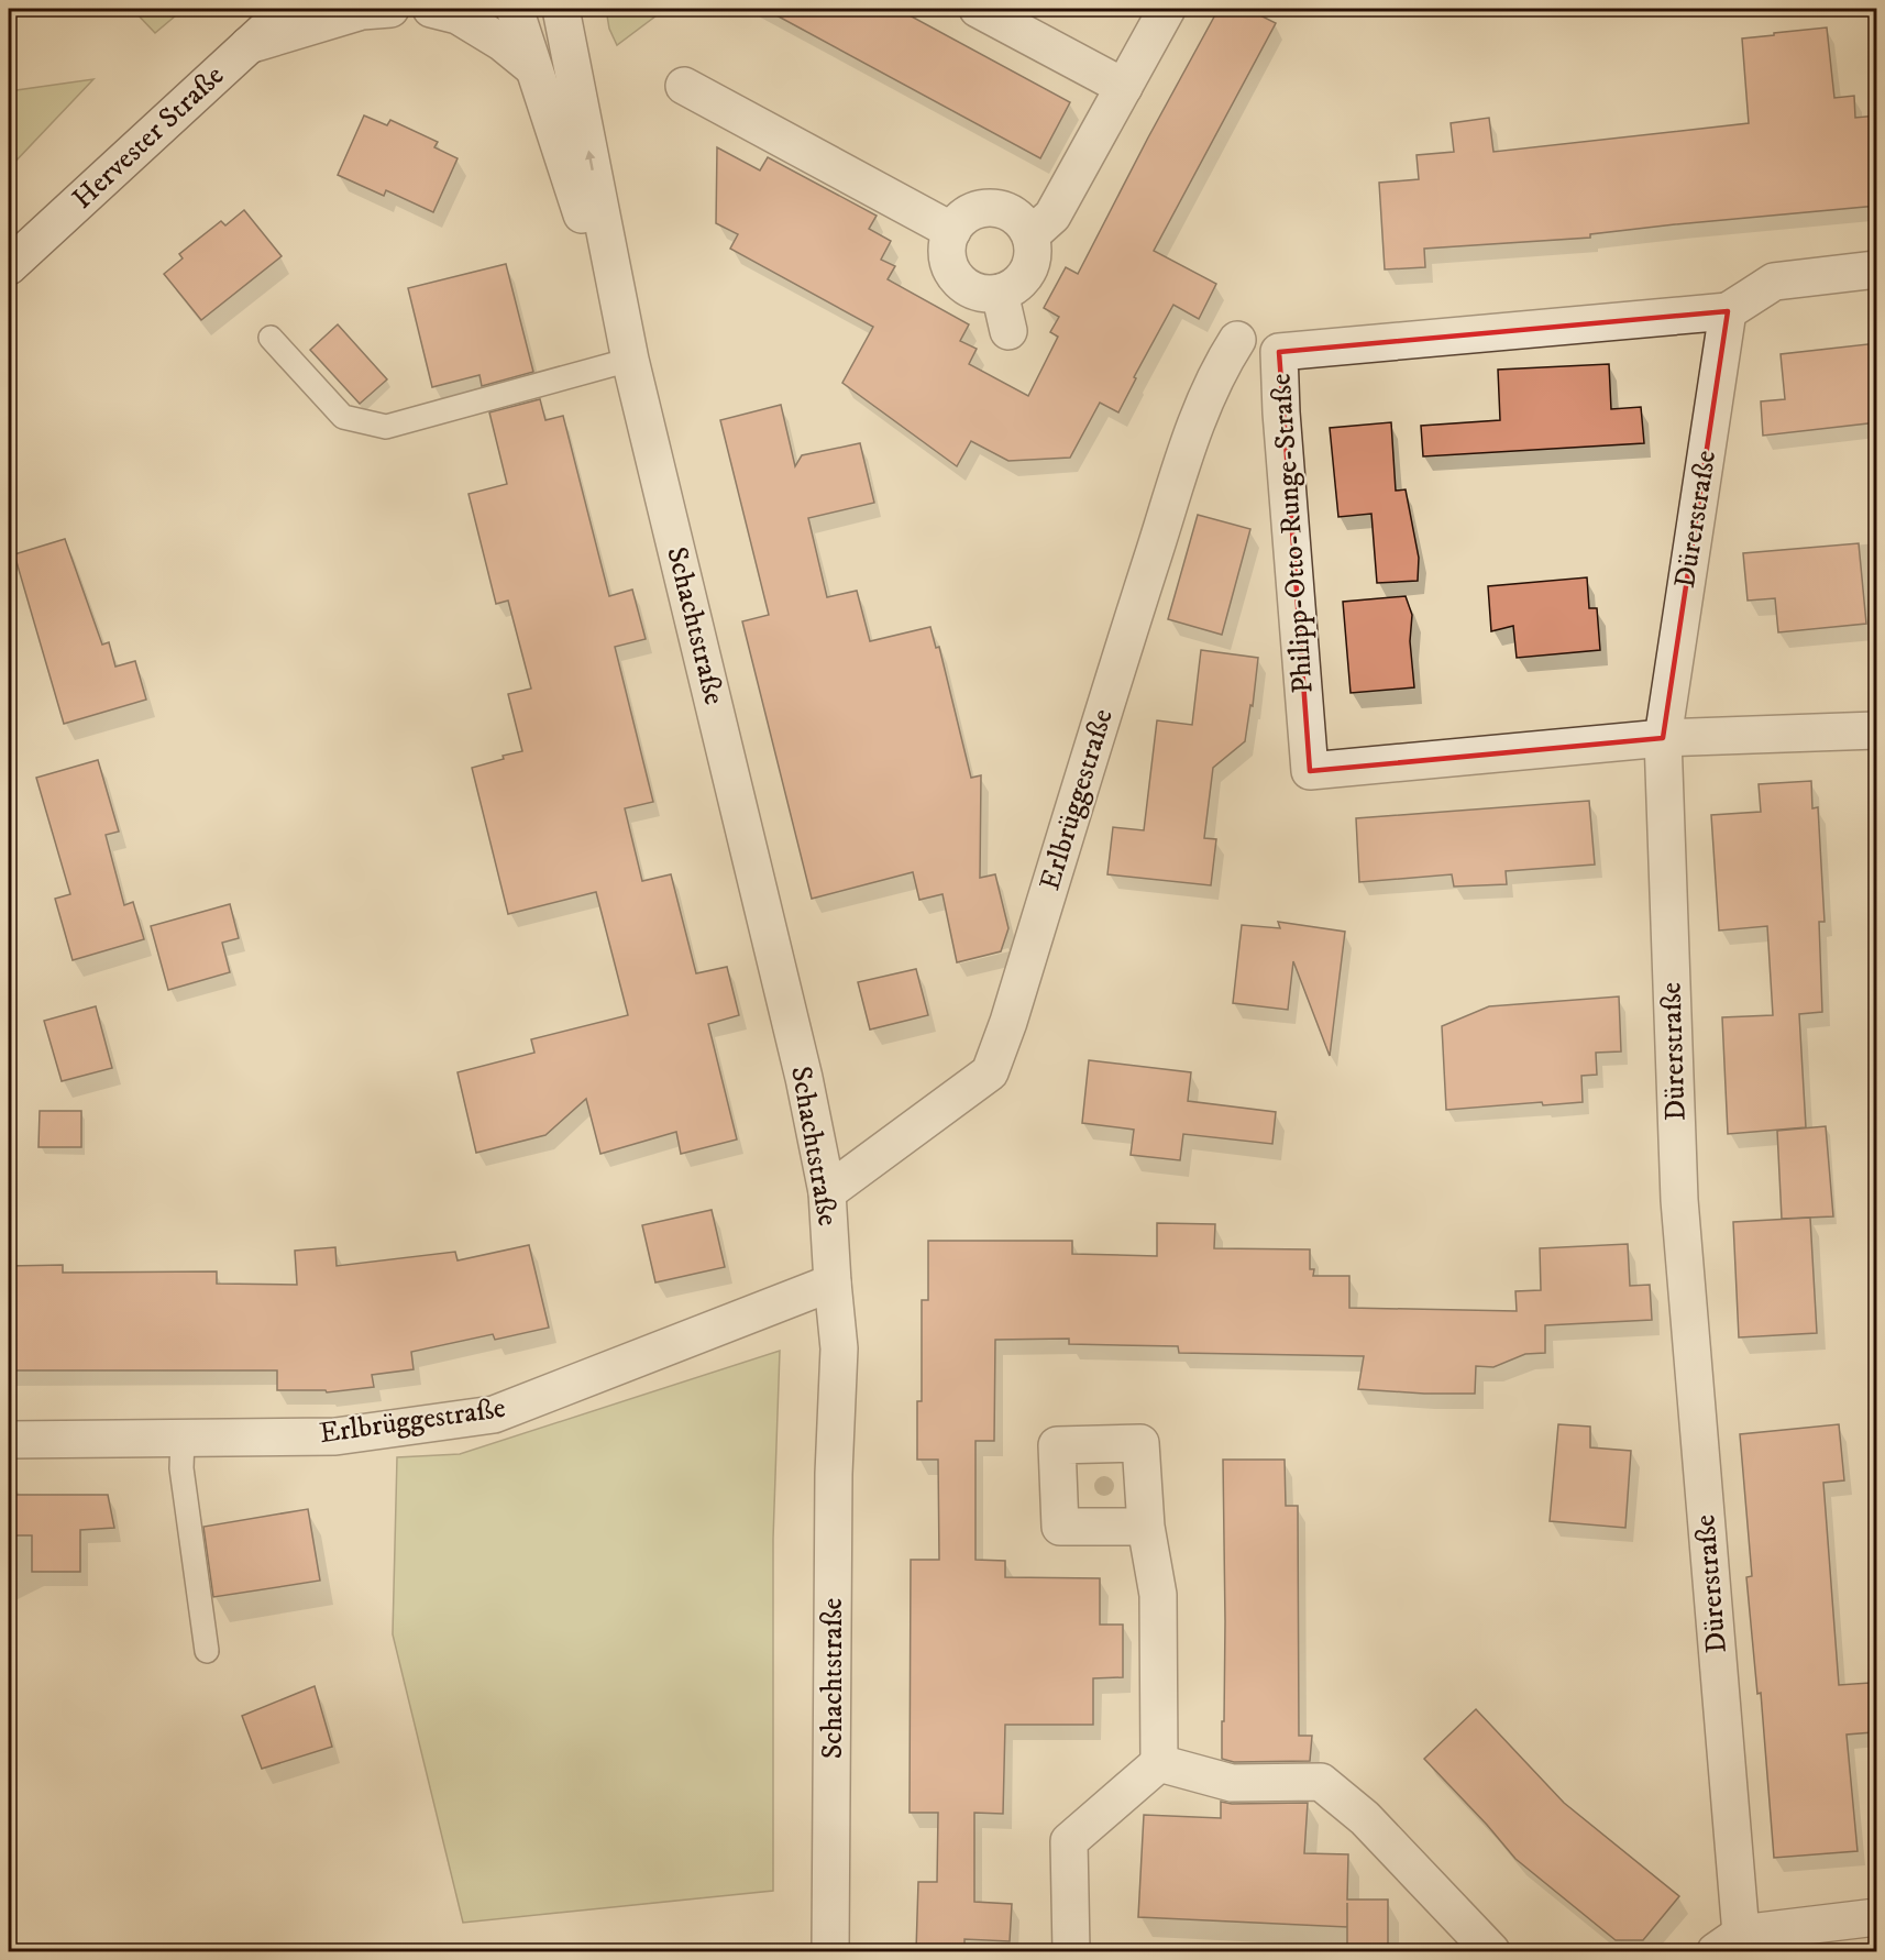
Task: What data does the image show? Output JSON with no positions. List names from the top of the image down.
{
  "streets": {
    "street": [
      "Hervester Straße",
      "Dürerstraße",
      "Philipp-Otto-Runge-Straße",
      "Schachtstraße",
      "Erlbrüggestraße"
    ]
  },
  "crossings": [
    ["Dürerstraße", "Philipp-Otto-Runge-Straße"],
    ["Schachtstraße", "Erlbrüggestraße"]
  ]
}
